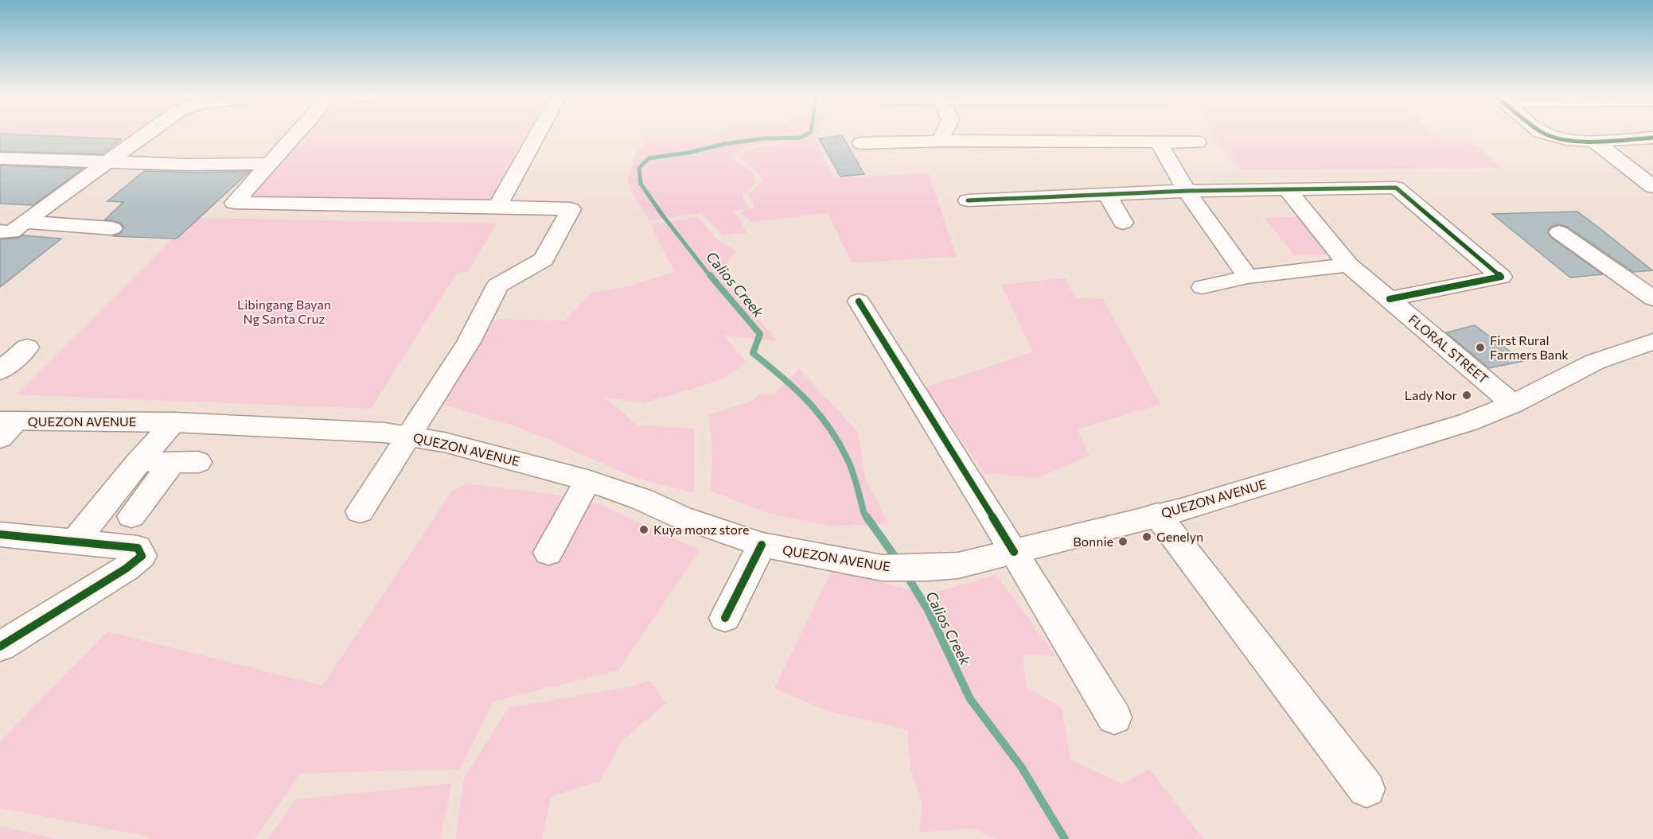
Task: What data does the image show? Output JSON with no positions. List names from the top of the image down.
{
  "streets": {
    "street": ["FLORAL STREET", "QUEZON AVENUE"]
  },
  "crossings": [
    ["FLORAL STREET", "QUEZON AVENUE"]
  ],
  "water": ["Calios Creek"],
  "parks": ["Libingang Bayan Ng Santa Cruz"],
  "places": [
    "First Rural Farmers Bank",
    "Lady Nor",
    "Kuya monz store",
    "Genelyn",
    "Bonnie"
  ]
}
